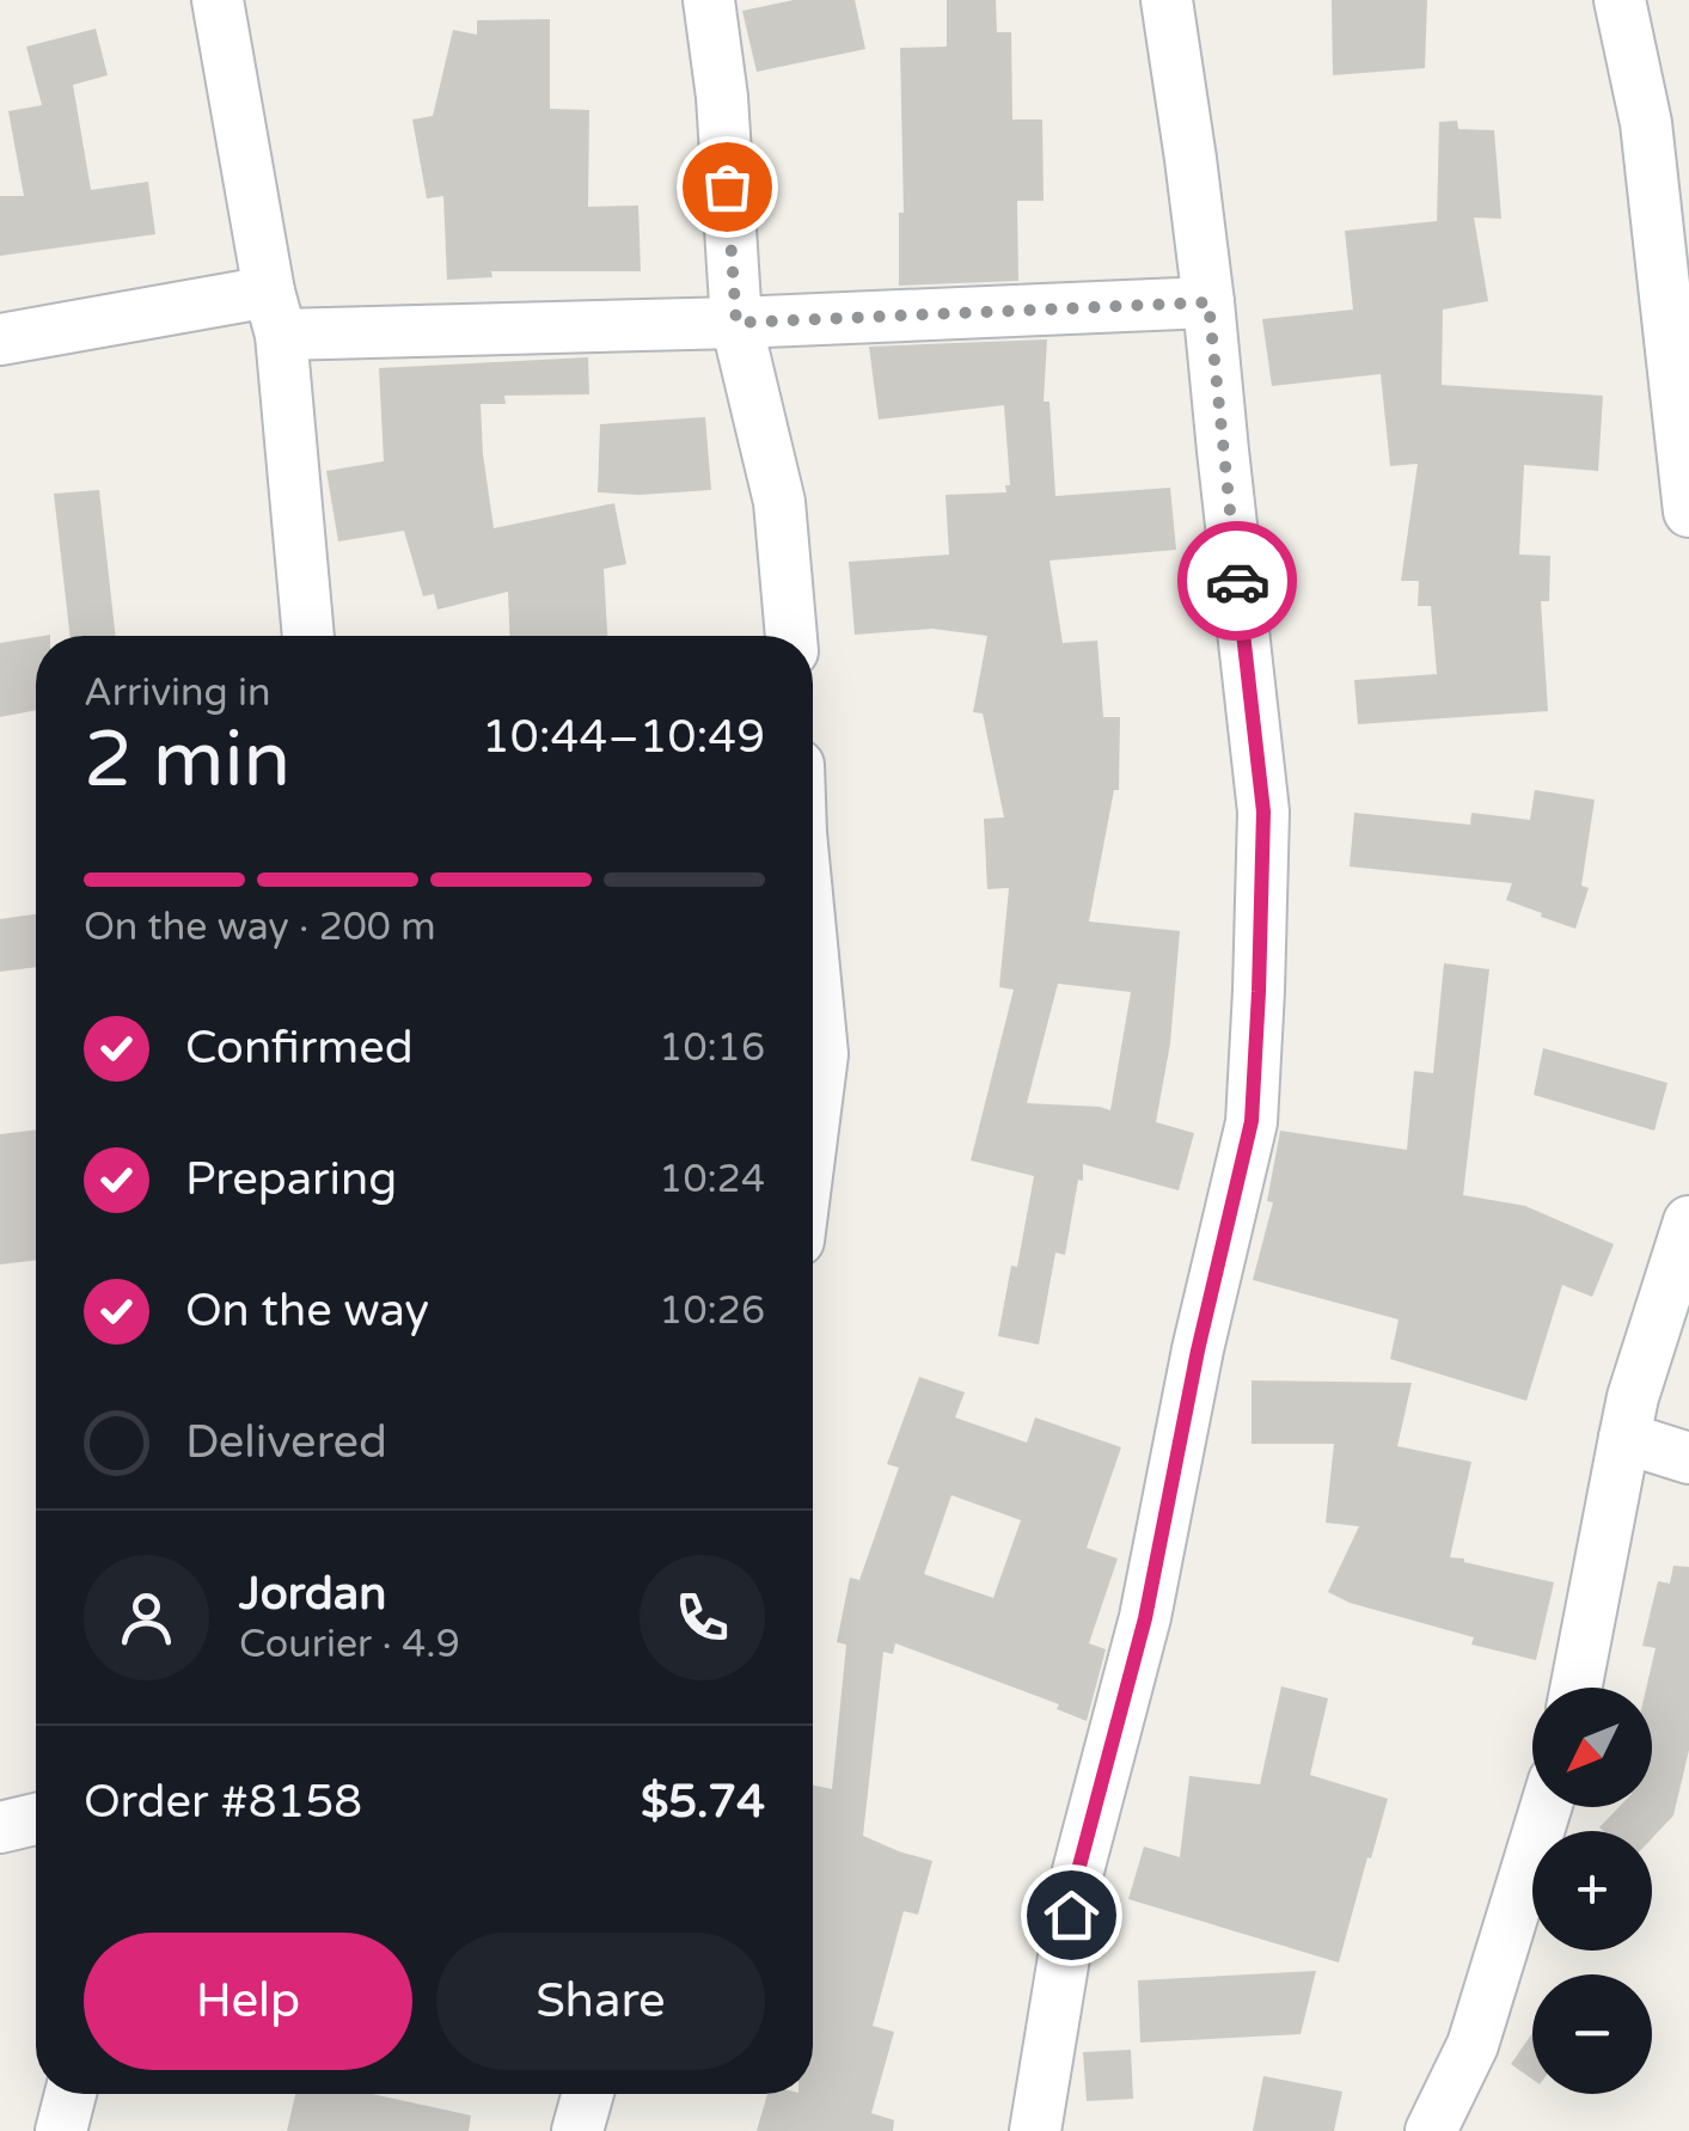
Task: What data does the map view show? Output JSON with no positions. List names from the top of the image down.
{
  "north": "bottom left",
  "page": {
    "heading": ["2 min", "Arriving in", "10:44–10:49"],
    "panel": [
      "Jordan",
      "Courier · 4.9",
      "Order #8158",
      "$5.74"
    ],
    "bar": "On the way · 200 m",
    "list": [
      ["Confirmed", "10:16"],
      ["Preparing", "10:24"],
      ["On the way", "10:26"],
      "Delivered"
    ],
    "map_buttons": ["+", "−"],
    "buttons": ["Help", "Share"]
  }
}
